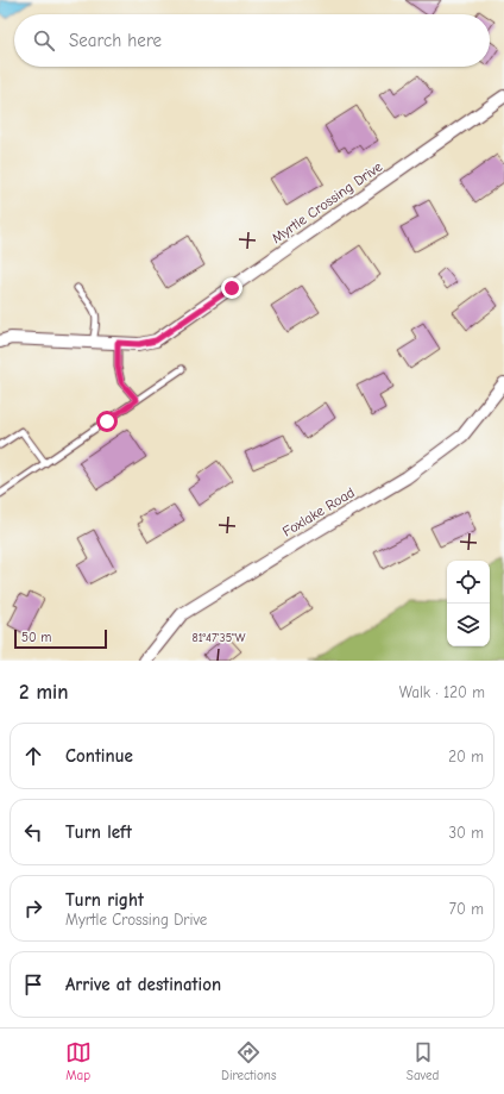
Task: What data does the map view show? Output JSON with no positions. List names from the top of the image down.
{
  "streets": {
    "street": ["Myrtle Crossing Drive", "Foxlake Road"]
  },
  "scale_bar": "50 m",
  "page": {
    "search": "Search here",
    "scale": "50 m",
    "heading": ["2 min", "Walk · 120 m"],
    "list": [
      ["Continue", "20 m"],
      ["Turn left", "30 m"],
      ["Turn right", "Myrtle Crossing Drive", "70 m"],
      "Arrive at destination"
    ],
    "nav": ["Map", "Directions", "Saved"]
  },
  "coordinates": ["81°47'35\"W"]
}
